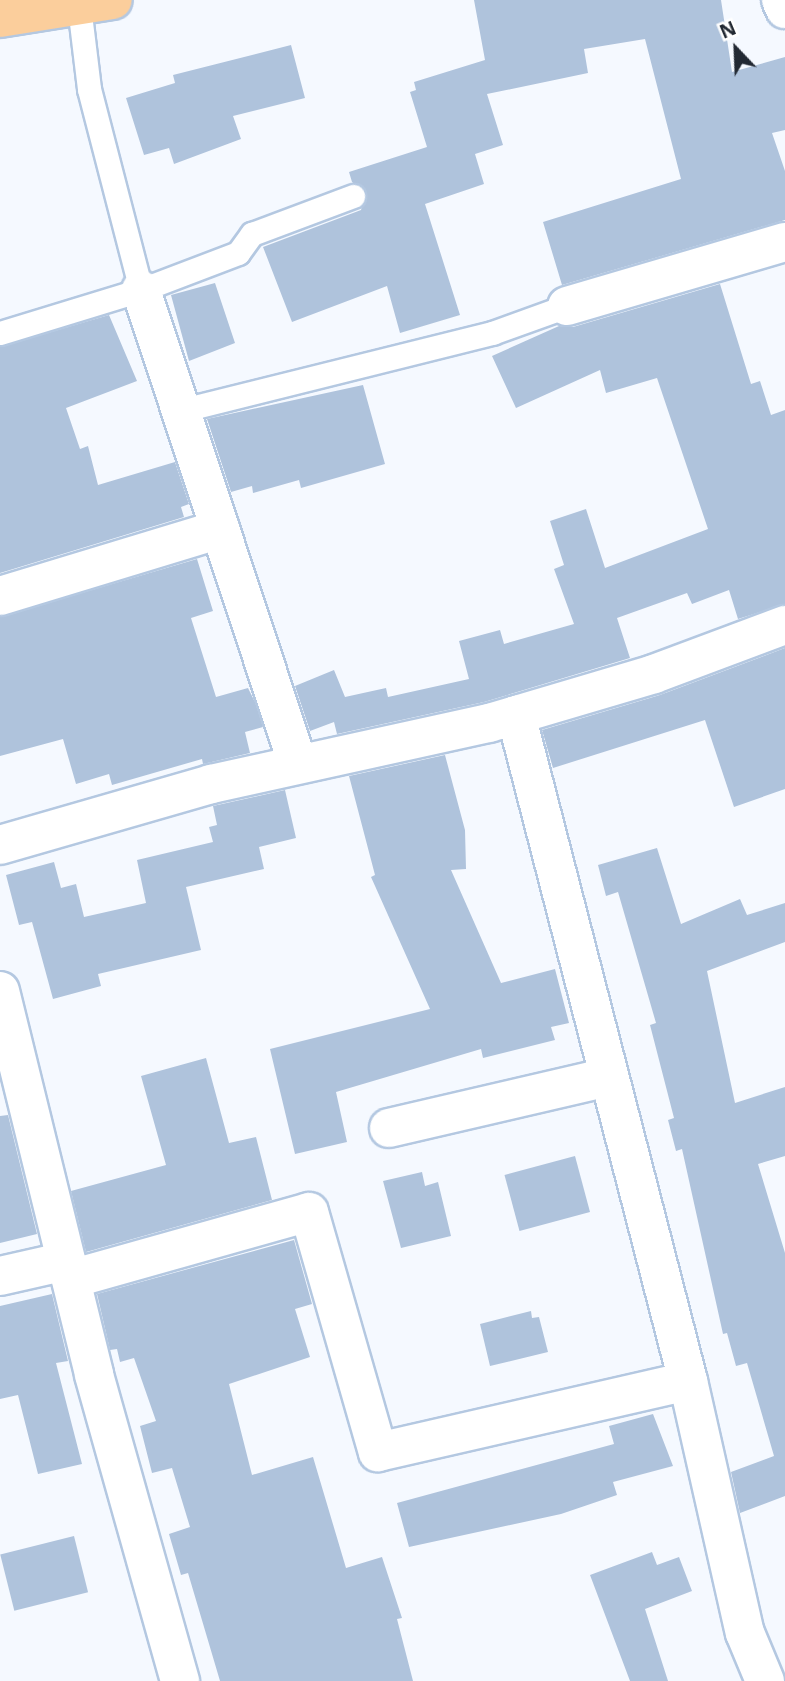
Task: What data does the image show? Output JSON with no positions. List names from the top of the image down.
{
  "north": "top left"
}
